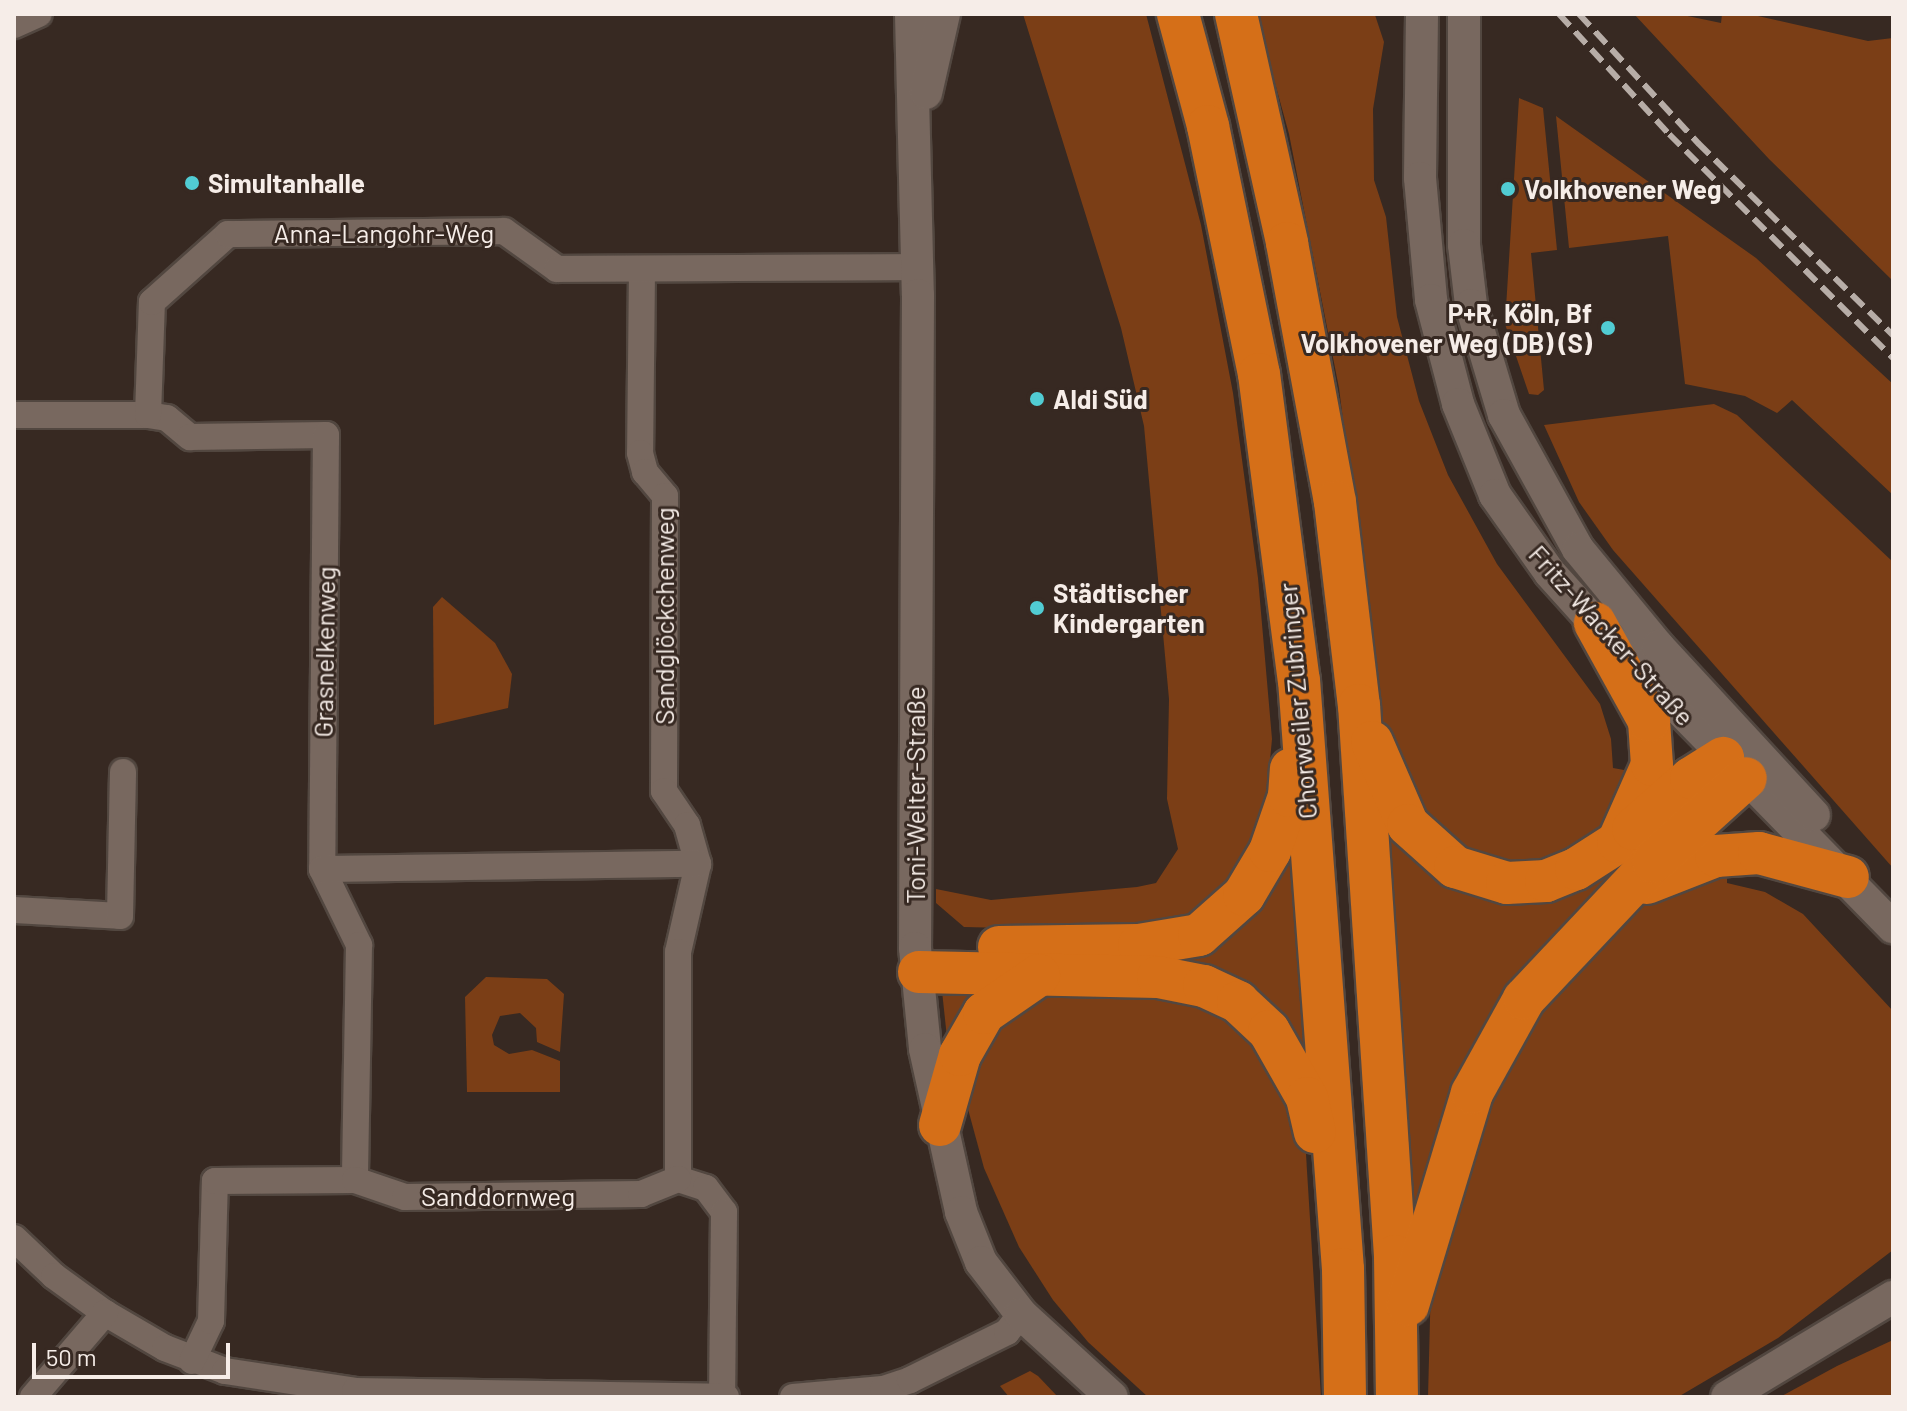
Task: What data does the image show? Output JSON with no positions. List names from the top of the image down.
{
  "streets": {
    "highway": ["Chorweiler Zubringer"],
    "street": [
      "Anna-Langohr-Weg",
      "Sandglöckchenweg",
      "Fritz-Wacker-Straße",
      "Grasnelkenweg",
      "Toni-Welter-Straße",
      "Sanddornweg"
    ]
  },
  "crossings": [
    ["Anna-Langohr-Weg", "Sandglöckchenweg"],
    ["Anna-Langohr-Weg", "Grasnelkenweg"],
    ["Anna-Langohr-Weg", "Toni-Welter-Straße"],
    ["Sandglöckchenweg", "Sanddornweg"],
    ["Grasnelkenweg", "Sanddornweg"]
  ],
  "places": [
    "Simultanhalle",
    "Volkhovener Weg",
    "P+R, Köln, Bf Volkhovener Weg (DB) (S)",
    "Aldi Süd",
    "Städtischer Kindergarten"
  ],
  "scale_bar": "50 m"
}
